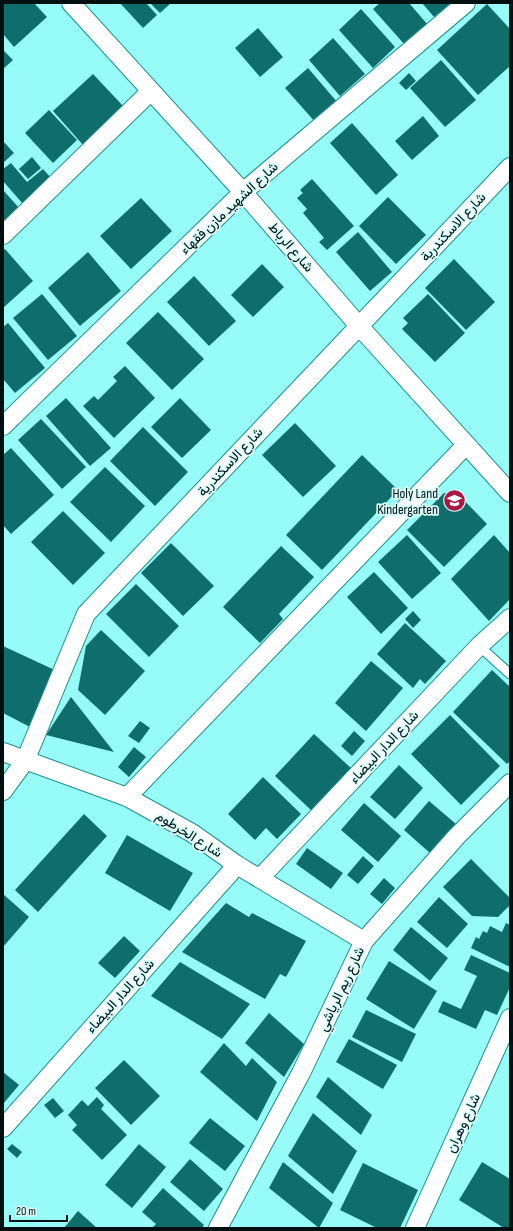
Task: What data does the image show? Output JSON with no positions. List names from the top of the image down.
{
  "streets": {
    "street": [
      "شارع الشهيد مازن فقهاء",
      "شارع الاسكندرية",
      "شارع الرباط",
      "شارع الدار البيضاء",
      "شارع الخرطوم",
      "شارع ريم الرياشي",
      "شارع وهران"
    ]
  },
  "crossings": [
    ["شارع الشهيد مازن فقهاء", "شارع الرباط"],
    ["شارع الاسكندرية", "شارع الرباط"],
    ["شارع الاسكندرية", "شارع الخرطوم"],
    ["شارع الدار البيضاء", "شارع الخرطوم"],
    ["شارع الخرطوم", "شارع ريم الرياشي"]
  ],
  "places": {
    "school or university": ["Holy Land Kindergarten"]
  },
  "scale_bar": "20 m"
}
